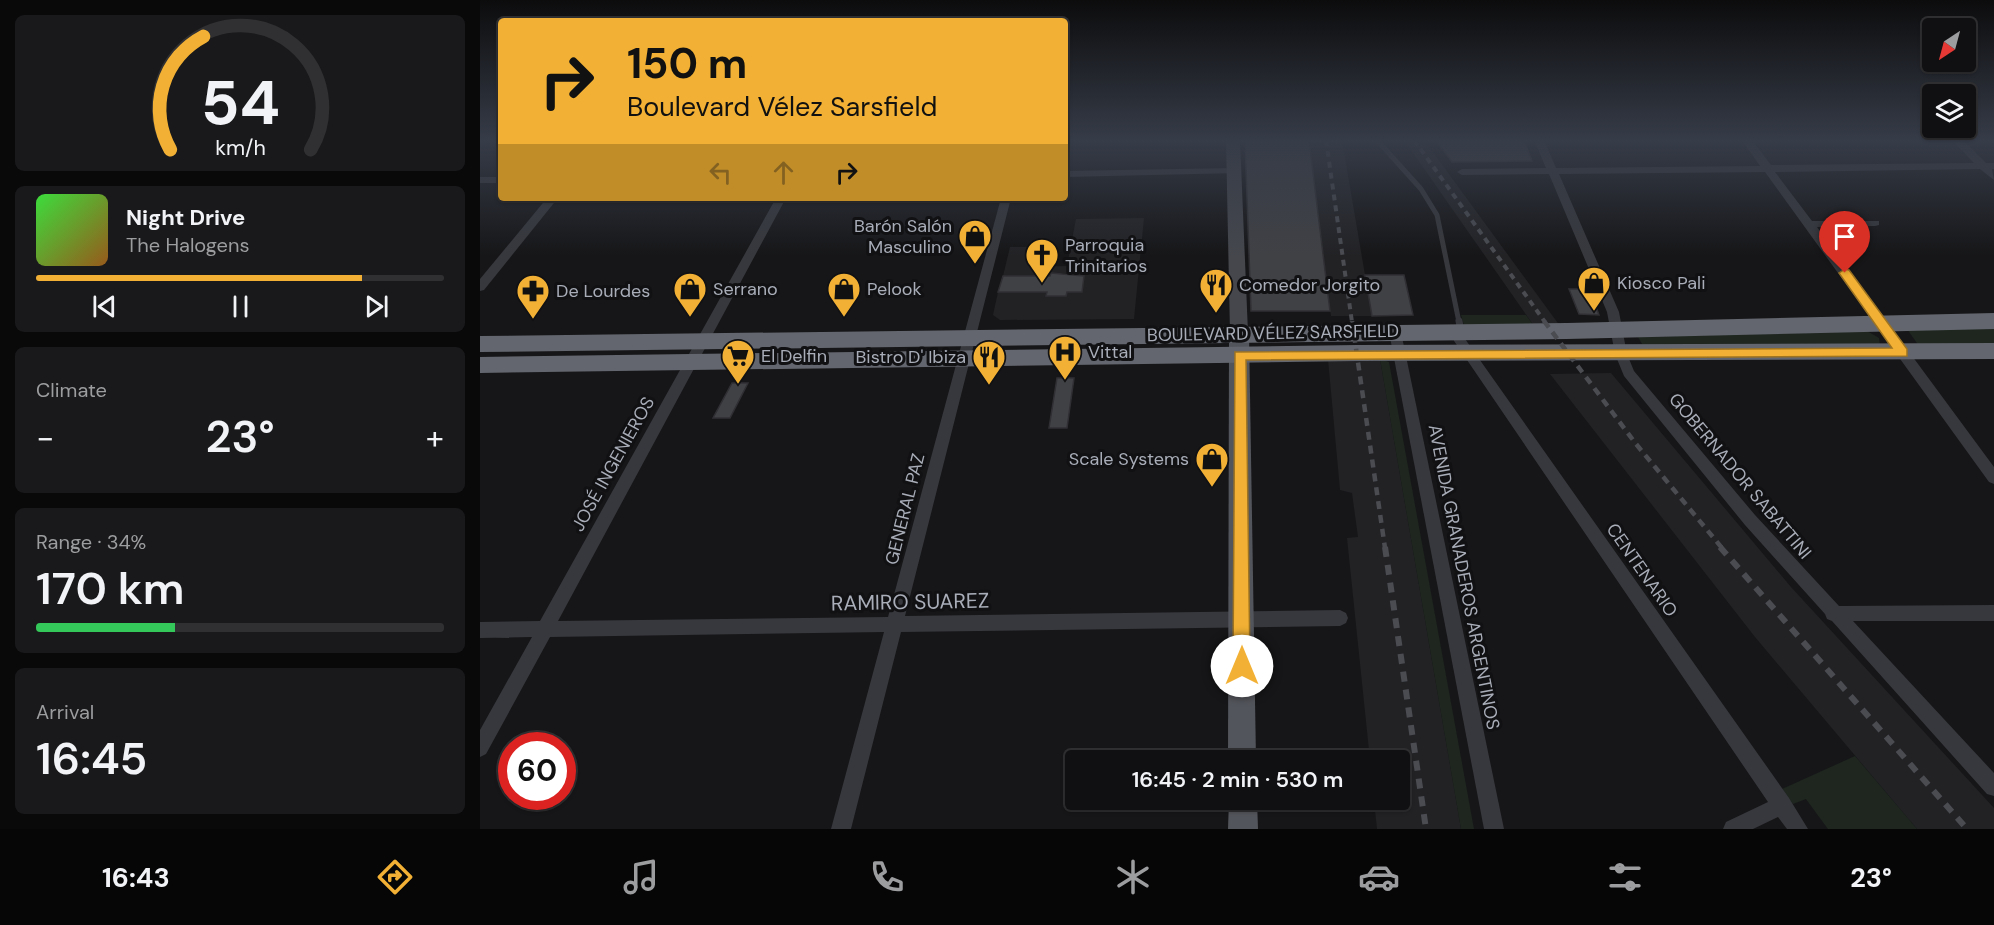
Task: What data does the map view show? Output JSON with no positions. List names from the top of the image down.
{
  "streets": {
    "highway": ["BOULEVARD VÉLEZ SARSFIELD"],
    "street": [
      "JOSÉ INGENIEROS",
      "GOBERNADOR SABATTINI",
      "GENERAL PAZ",
      "CENTENARIO",
      "AVENIDA GRANADEROS ARGENTINOS",
      "RAMIRO SUAREZ"
    ]
  },
  "crossings": [
    ["BOULEVARD VÉLEZ SARSFIELD", "JOSÉ INGENIEROS"],
    ["BOULEVARD VÉLEZ SARSFIELD", "GOBERNADOR SABATTINI"],
    ["BOULEVARD VÉLEZ SARSFIELD", "GENERAL PAZ"],
    ["BOULEVARD VÉLEZ SARSFIELD", "CENTENARIO"],
    ["BOULEVARD VÉLEZ SARSFIELD", "AVENIDA GRANADEROS ARGENTINOS"],
    ["JOSÉ INGENIEROS", "RAMIRO SUAREZ"],
    ["GENERAL PAZ", "RAMIRO SUAREZ"]
  ],
  "places": {
    "shop": [
      "Barón Salón Masculino",
      "Kiosco Pali",
      "Serrano",
      "Pelook",
      "Scale Systems"
    ],
    "church": ["Parroquia Trinitarios"],
    "restaurant": ["Comedor Jorgito", "Bistro D' Ibiza"],
    "pharmacy": ["De Lourdes"],
    "hospital": ["Vittal"],
    "supermarket": ["El Delfin"]
  },
  "north": "bottom left",
  "page": {
    "turn": ["150 m", "Boulevard Vélez Sarsfield"],
    "song": ["Night Drive", "The Halogens"],
    "tile": [
      "Climate",
      ["Range · 34%", "170 km"],
      ["Arrival", "16:45"]
    ],
    "heat": ["−", "23°", "+"],
    "limit": "60",
    "trip": "16:45 · 2 min · 530 m",
    "tabs": ["16:43", "23°"],
    "gauge": ["54", "km/h"]
  }
}
